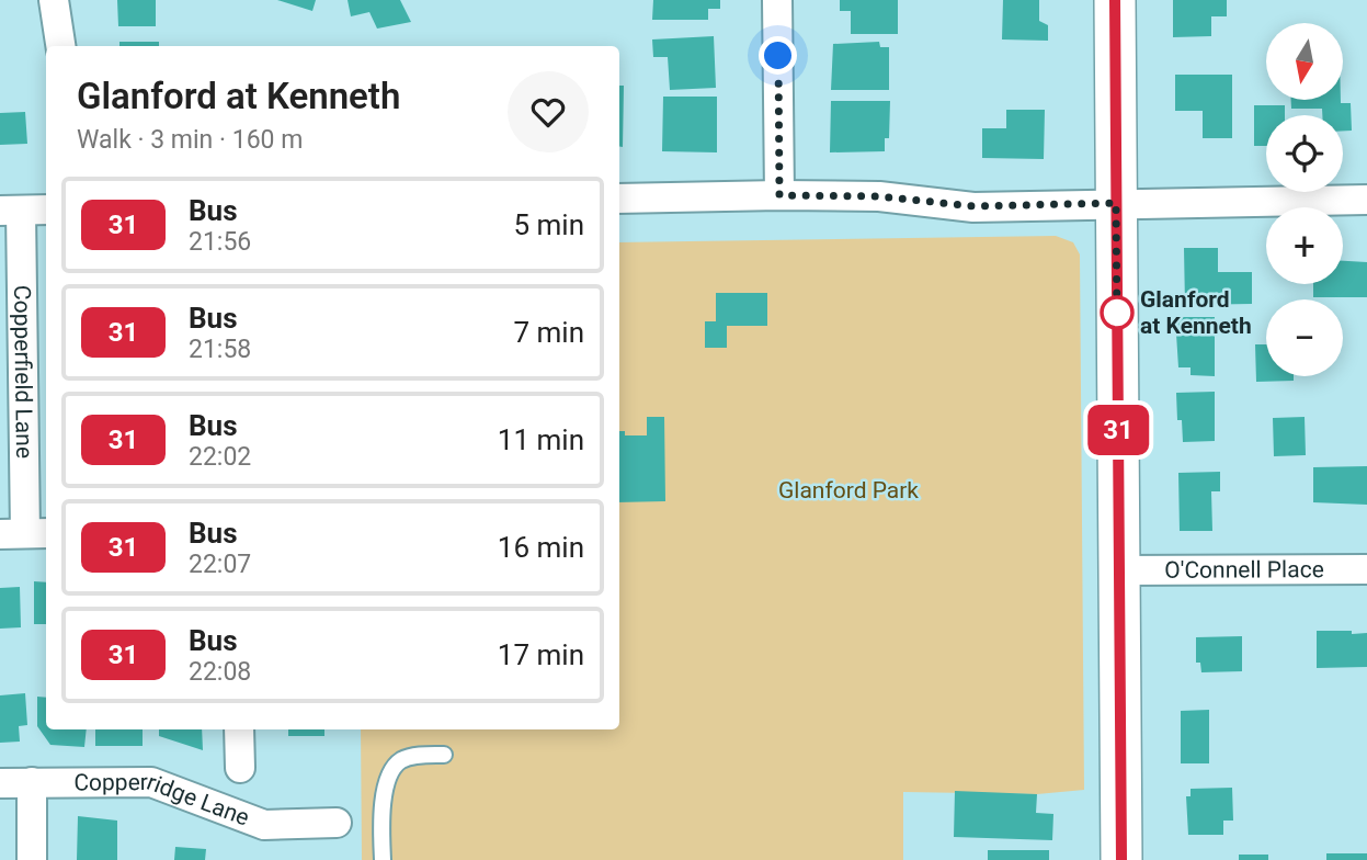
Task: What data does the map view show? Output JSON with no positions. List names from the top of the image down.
{
  "streets": {
    "street": ["Copperfield Lane", "O'Connell Place", "Copperridge Lane"]
  },
  "parks": ["Glanford Park"],
  "places": ["Glanford at Kenneth"],
  "lines": ["bus line 31"],
  "north": "bottom",
  "page": {
    "on_map": "31",
    "map_buttons": ["+", "−"],
    "heading": ["Glanford at Kenneth", "Walk · 3 min · 160 m"],
    "list": [
      {
        "mark": "31",
        "name": "Bus",
        "note": "21:56",
        "value": "5 min"
      },
      {
        "mark": "31",
        "name": "Bus",
        "note": "21:58",
        "value": "7 min"
      },
      {
        "mark": "31",
        "name": "Bus",
        "note": "22:02",
        "value": "11 min"
      },
      {
        "mark": "31",
        "name": "Bus",
        "note": "22:07",
        "value": "16 min"
      },
      {
        "mark": "31",
        "name": "Bus",
        "note": "22:08",
        "value": "17 min"
      }
    ]
  }
}
